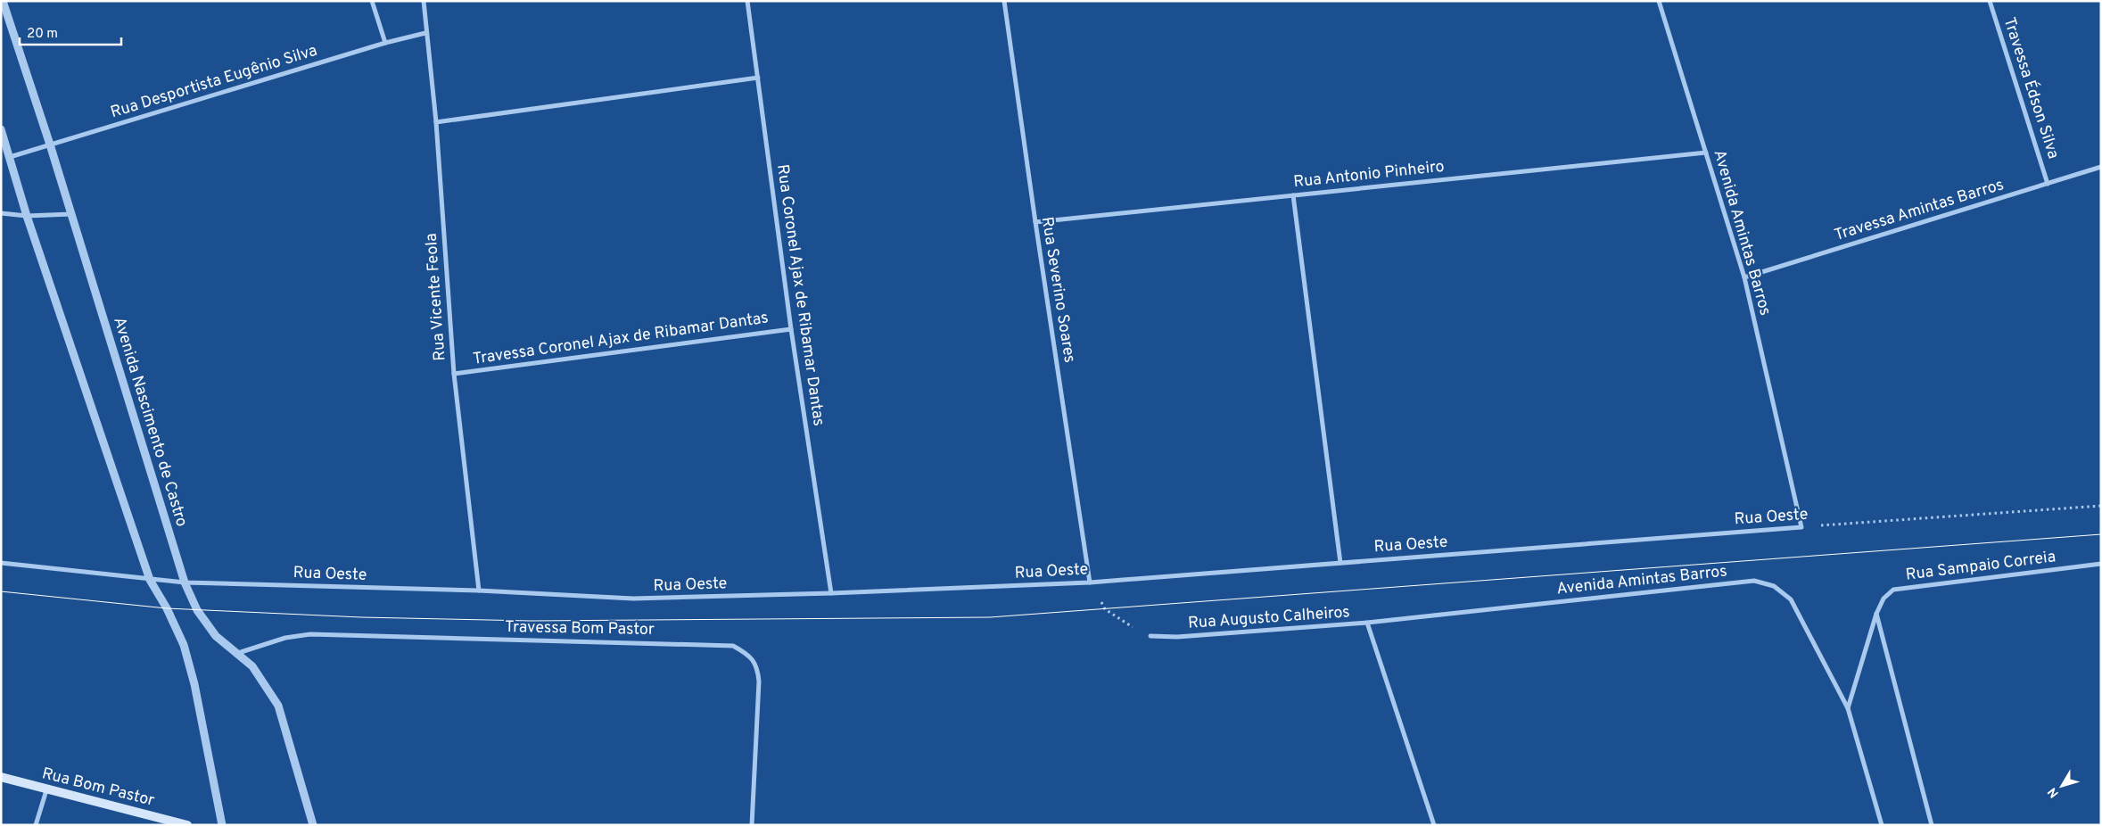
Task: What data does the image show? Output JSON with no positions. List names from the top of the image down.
{
  "streets": {
    "main road": ["Rua Bom Pastor"],
    "street": [
      "Rua Desportista Eugênio Silva",
      "Travessa Édson Silva",
      "Rua Antonio Pinheiro",
      "Travessa Amintas Barros",
      "Avenida Amintas Barros",
      "Rua Severino Soares",
      "Rua Coronel Ajax de Ribamar Dantas",
      "Rua Vicente Feola",
      "Travessa Coronel Ajax de Ribamar Dantas",
      "Avenida Nascimento de Castro",
      "Rua Oeste",
      "Rua Sampaio Correia",
      "Rua Augusto Calheiros",
      "Travessa Bom Pastor"
    ]
  },
  "crossings": [
    ["Rua Desportista Eugênio Silva", "Rua Vicente Feola"],
    ["Rua Desportista Eugênio Silva", "Avenida Nascimento de Castro"],
    ["Travessa Édson Silva", "Travessa Amintas Barros"],
    ["Rua Antonio Pinheiro", "Avenida Amintas Barros"],
    ["Rua Antonio Pinheiro", "Rua Severino Soares"],
    ["Travessa Amintas Barros", "Avenida Amintas Barros"],
    ["Avenida Amintas Barros", "Rua Oeste"],
    ["Avenida Amintas Barros", "Rua Augusto Calheiros"],
    ["Rua Severino Soares", "Rua Oeste"],
    ["Rua Coronel Ajax de Ribamar Dantas", "Travessa Coronel Ajax de Ribamar Dantas"],
    ["Rua Coronel Ajax de Ribamar Dantas", "Rua Oeste"],
    ["Rua Vicente Feola", "Travessa Coronel Ajax de Ribamar Dantas"],
    ["Rua Vicente Feola", "Rua Oeste"],
    ["Avenida Nascimento de Castro", "Rua Oeste"],
    ["Avenida Nascimento de Castro", "Travessa Bom Pastor"]
  ],
  "scale_bar": "20 m",
  "north": "bottom left"
}
